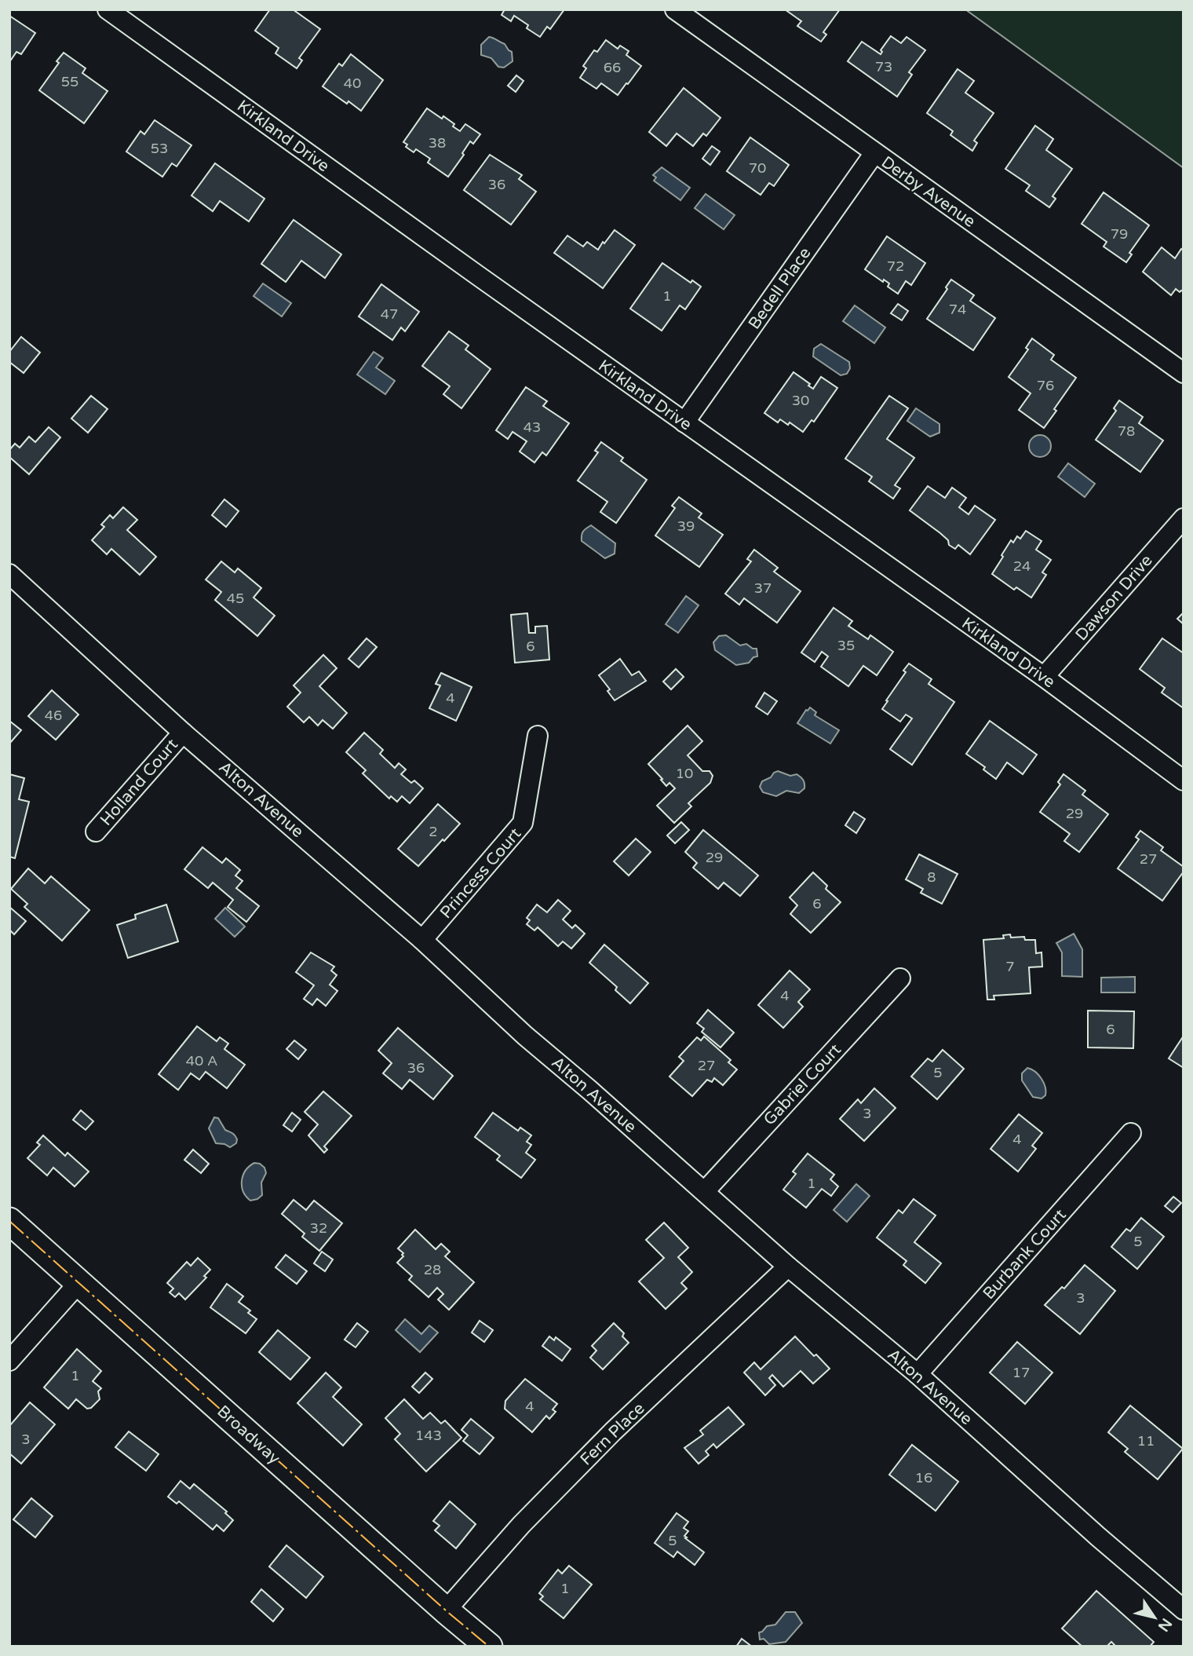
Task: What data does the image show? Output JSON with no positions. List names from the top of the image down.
{
  "streets": {
    "main road": ["Broadway"],
    "street": [
      "Kirkland Drive",
      "Derby Avenue",
      "Bedell Place",
      "Dawson Drive",
      "Holland Court",
      "Alton Avenue",
      "Princess Court",
      "Gabriel Court",
      "Burbank Court",
      "Fern Place"
    ]
  },
  "crossings": [
    ["Kirkland Drive", "Bedell Place"],
    ["Kirkland Drive", "Dawson Drive"],
    ["Derby Avenue", "Bedell Place"],
    ["Holland Court", "Alton Avenue"],
    ["Alton Avenue", "Princess Court"],
    ["Alton Avenue", "Gabriel Court"],
    ["Alton Avenue", "Burbank Court"],
    ["Alton Avenue", "Fern Place"],
    ["Fern Place", "Broadway"]
  ],
  "house_numbers": [
    "73",
    "66",
    "55",
    "40",
    "38",
    "53",
    "70",
    "36",
    "79",
    "72",
    "1",
    "74",
    "47",
    "76",
    "30",
    "43",
    "78",
    "39",
    "24",
    "37",
    "45",
    "35",
    "6",
    "4",
    "46",
    "10",
    "29",
    "2",
    "29",
    "27",
    "8",
    "6",
    "7",
    "4",
    "6",
    "40 A",
    "27",
    "36",
    "5",
    "3",
    "4",
    "1",
    "32",
    "5",
    "28",
    "3",
    "17",
    "1",
    "4",
    "143",
    "3",
    "11",
    "16",
    "5",
    "1"
  ],
  "north": "bottom right"
}
